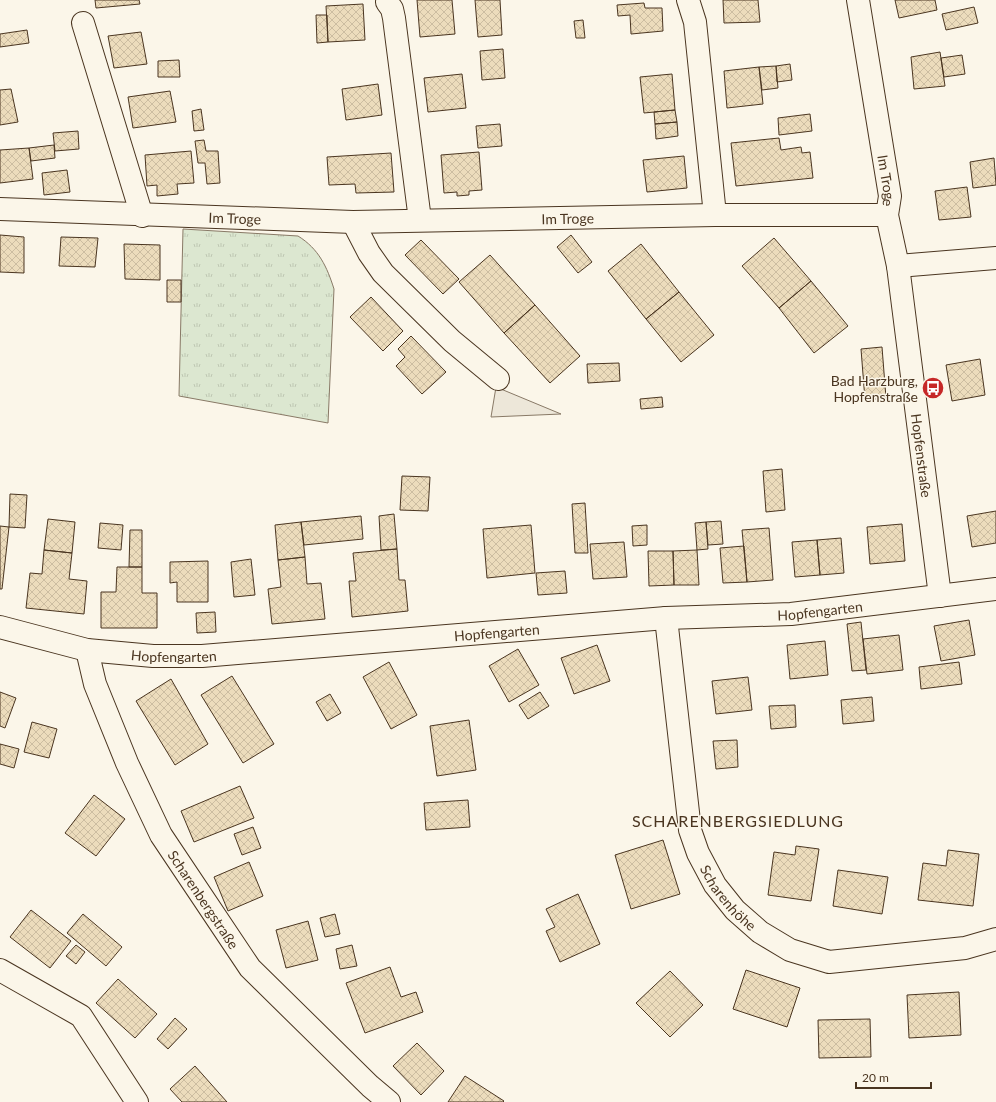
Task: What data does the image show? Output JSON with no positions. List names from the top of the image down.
{
  "streets": {
    "street": [
      "Im Troge",
      "Hopfenstraße",
      "Hopfengarten",
      "Scharenhöhe",
      "Scharenbergstraße"
    ]
  },
  "crossings": [
    ["Im Troge", "Hopfenstraße"],
    ["Hopfenstraße", "Hopfengarten"],
    ["Hopfengarten", "Scharenhöhe"],
    ["Hopfengarten", "Scharenbergstraße"]
  ],
  "districts": ["SCHARENBERGSIEDLUNG"],
  "places": {
    "bus stop": ["Bad Harzburg, Hopfenstraße"]
  },
  "scale_bar": "20 m"
}
